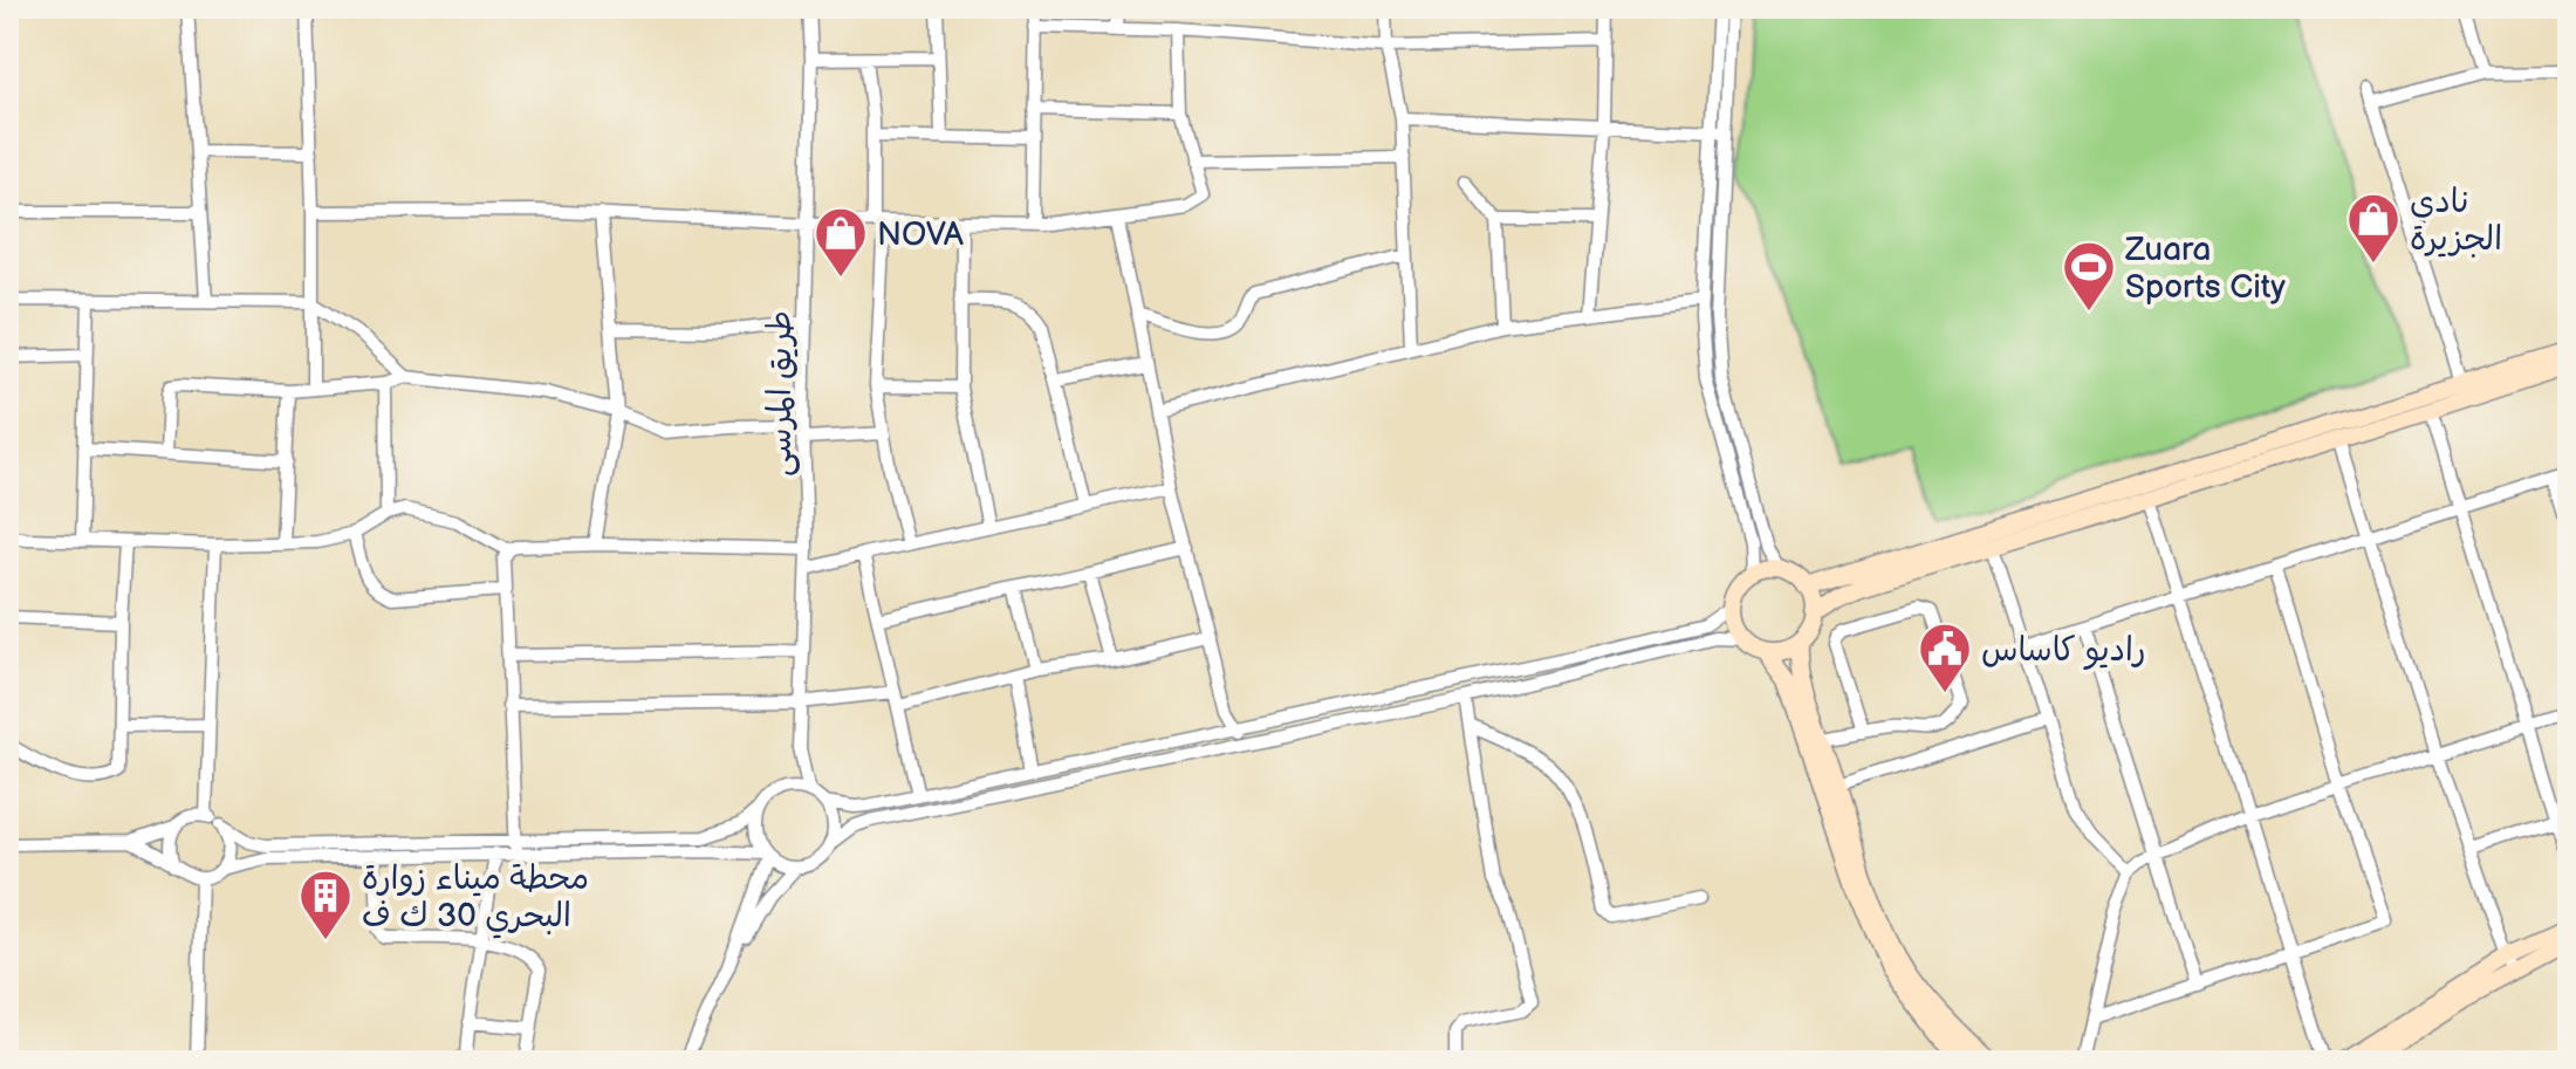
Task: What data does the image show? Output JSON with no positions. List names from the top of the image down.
{
  "streets": {
    "street": ["طريق المرسى"]
  },
  "places": {
    "shop": ["نادي الجزيرة", "NOVA"],
    "sports": ["Zuara Sports City"],
    "public building": ["راديو كاساس"],
    "building": ["محطة ميناء زوارة البحري 30 ك ف"]
  }
}
